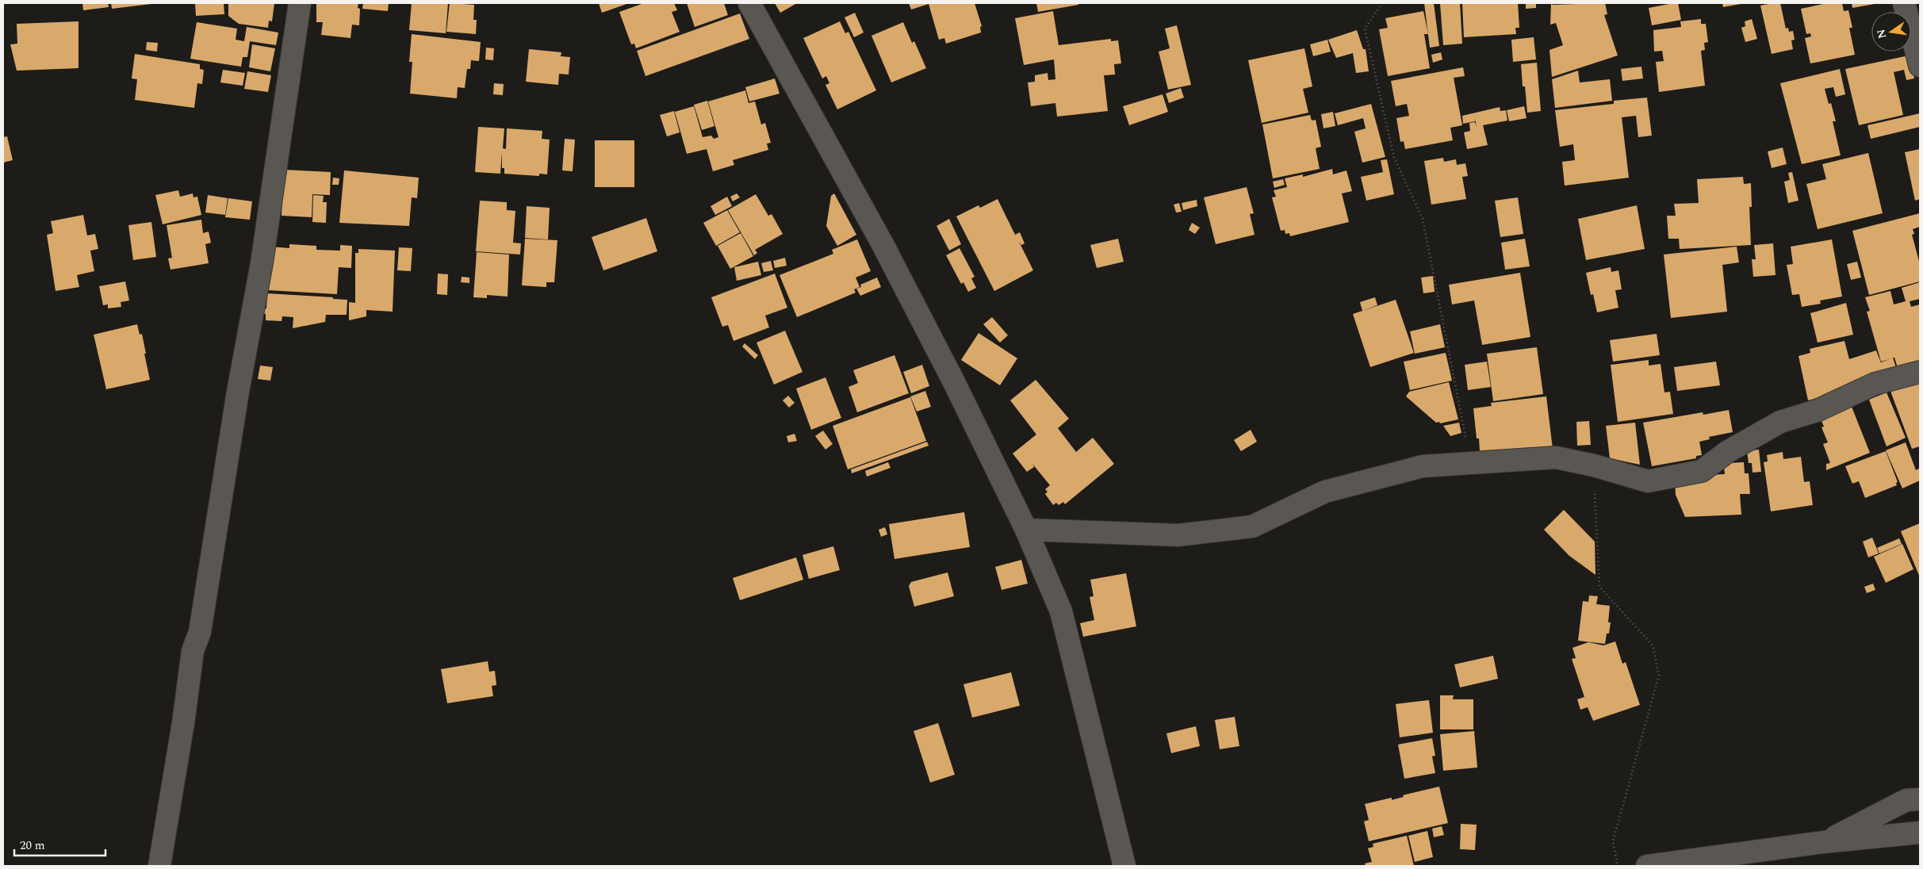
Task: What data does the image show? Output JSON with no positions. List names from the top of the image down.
{
  "scale_bar": "20 m",
  "north": "left"
}
